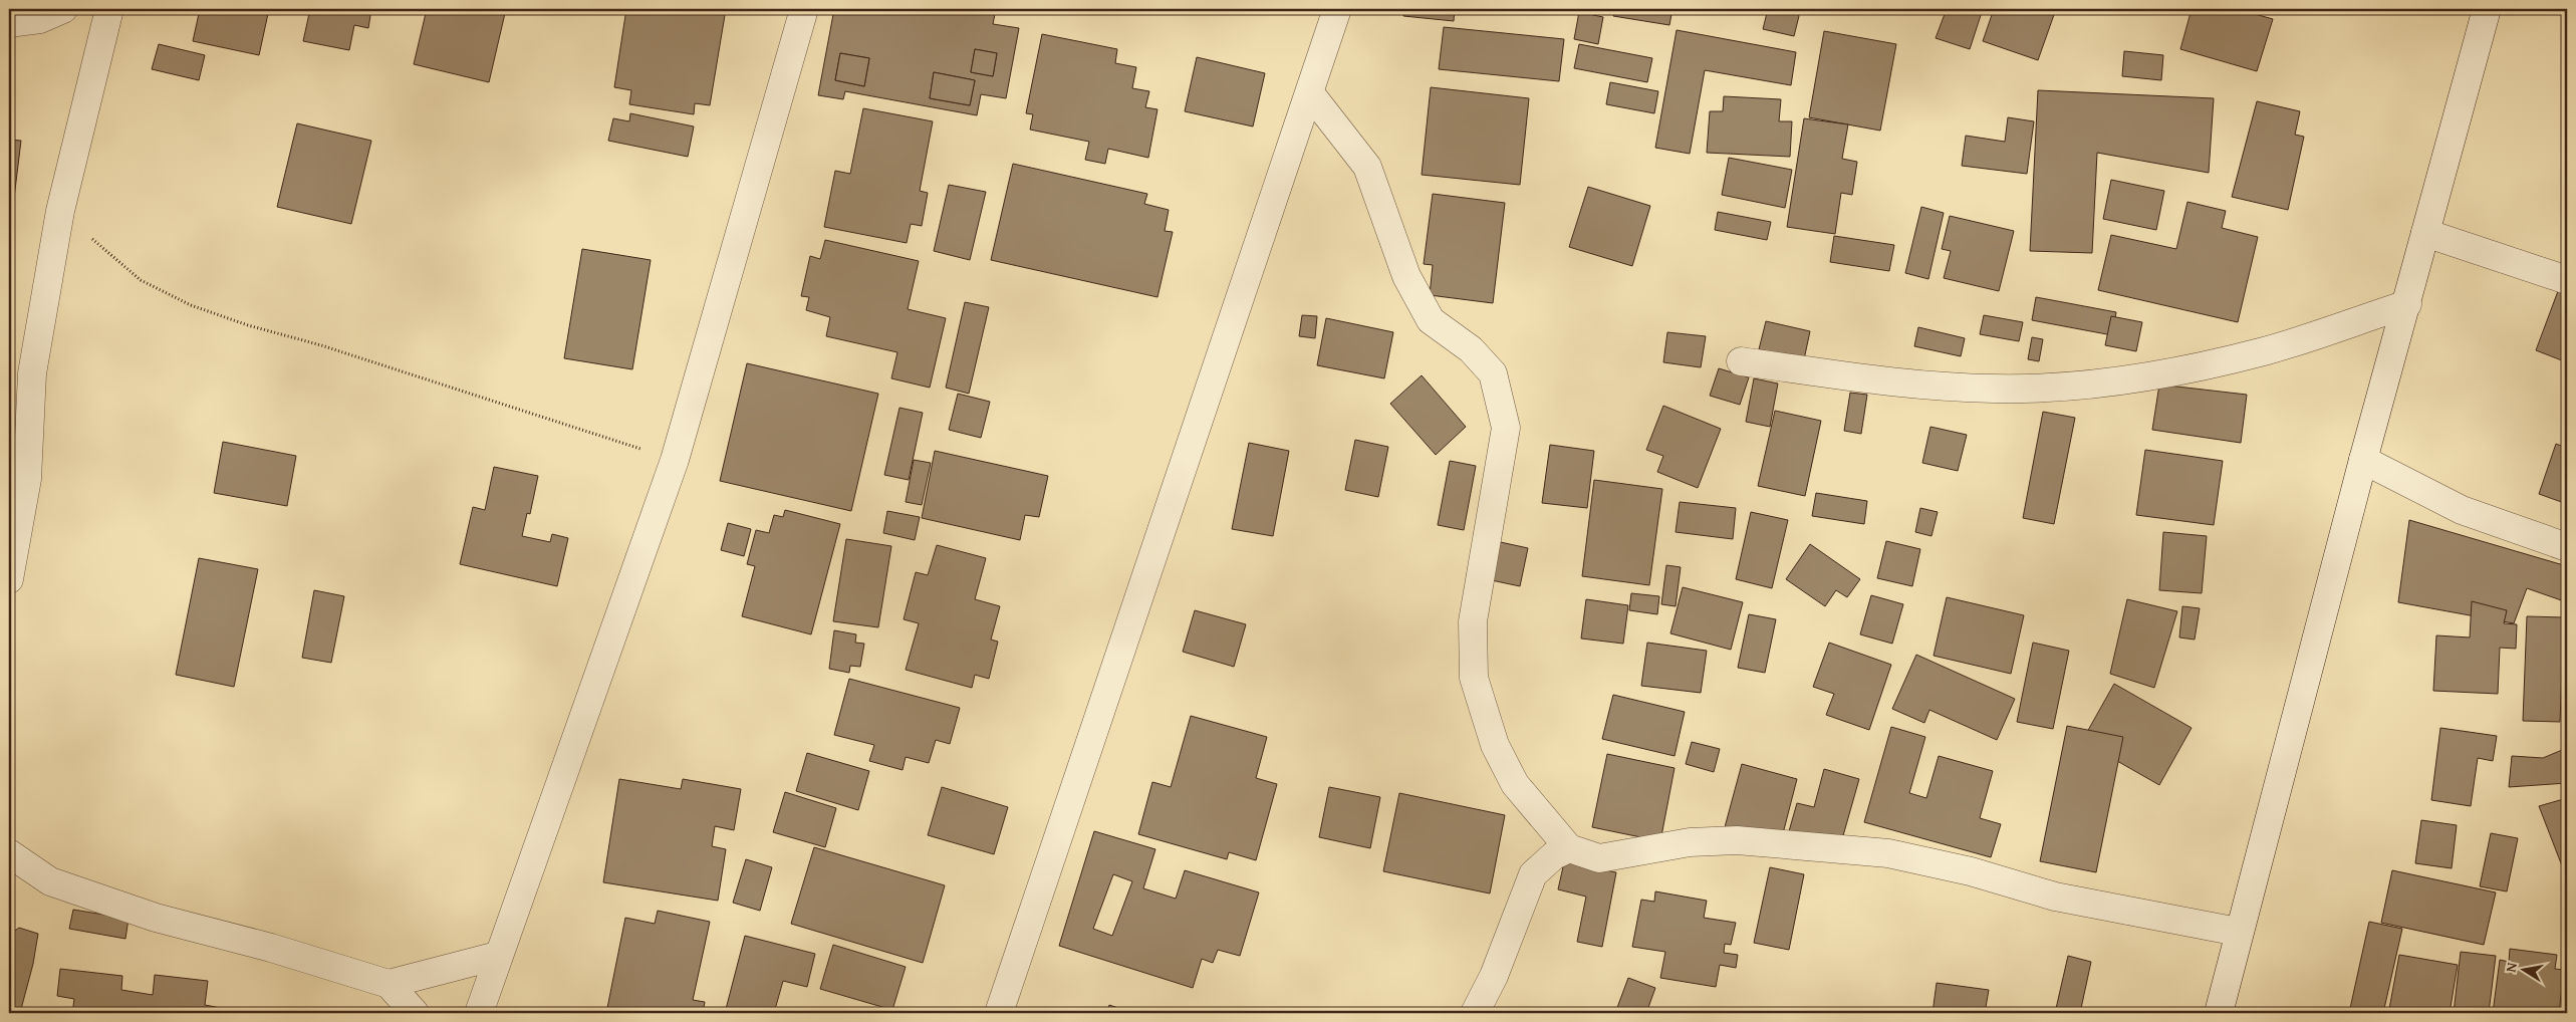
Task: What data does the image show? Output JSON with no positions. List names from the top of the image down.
{
  "north": "left"
}
